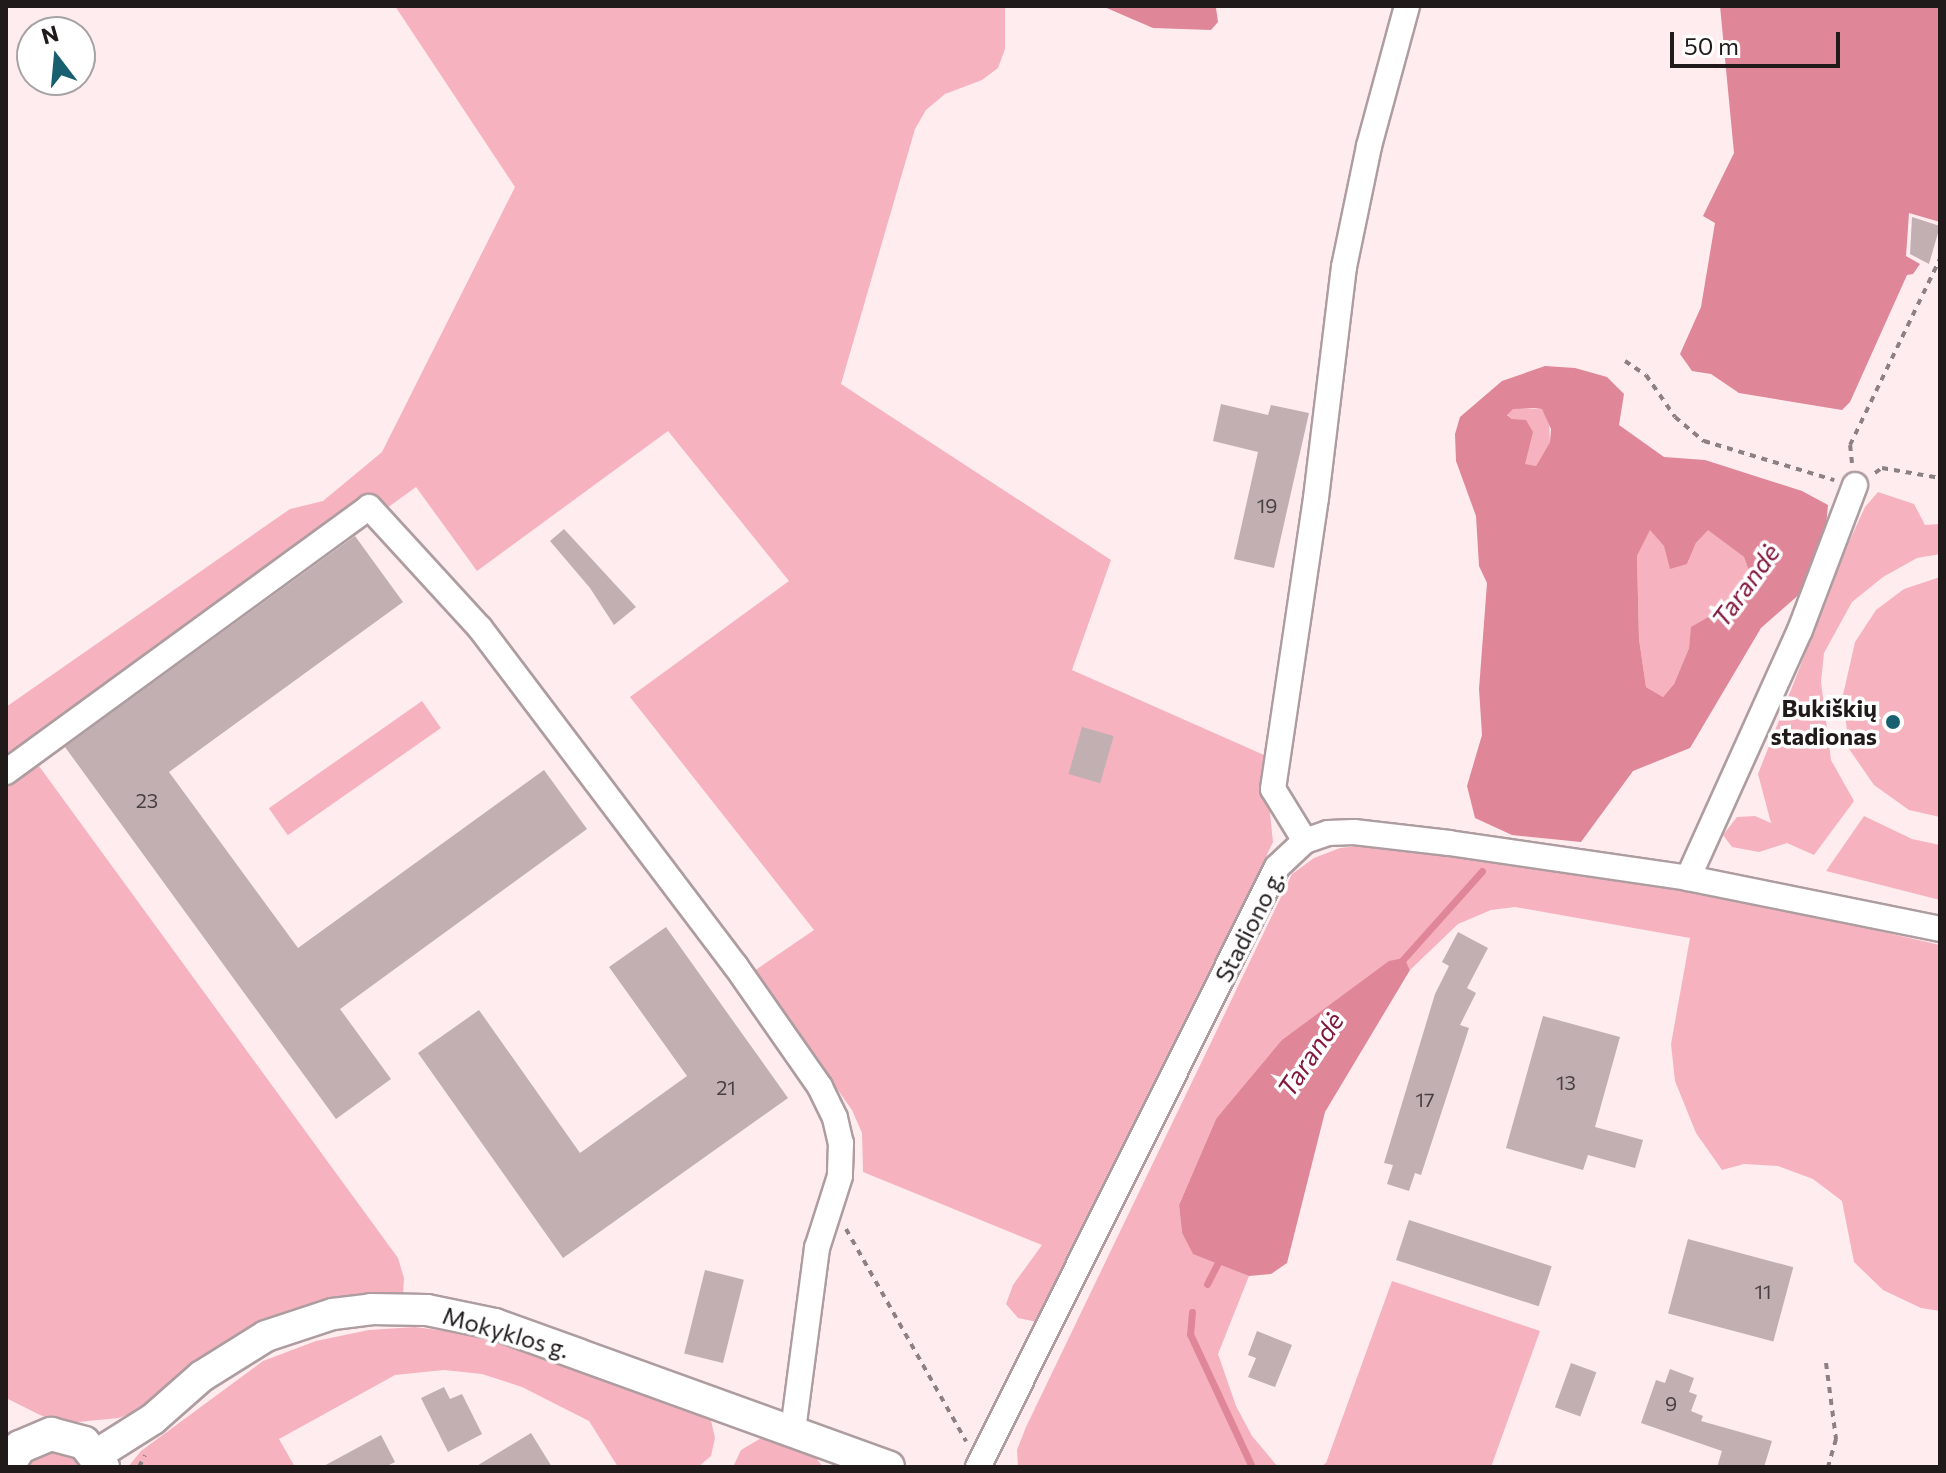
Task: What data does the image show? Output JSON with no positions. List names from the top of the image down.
{
  "streets": {
    "street": ["Stadiono g.", "Mokyklos g."]
  },
  "water": ["Tarandė"],
  "places": ["Bukiškių stadionas"],
  "house_numbers": [
    "19",
    "23",
    "13",
    "21",
    "17",
    "11",
    "9"
  ],
  "scale_bar": "50 m",
  "north": "top"
}
